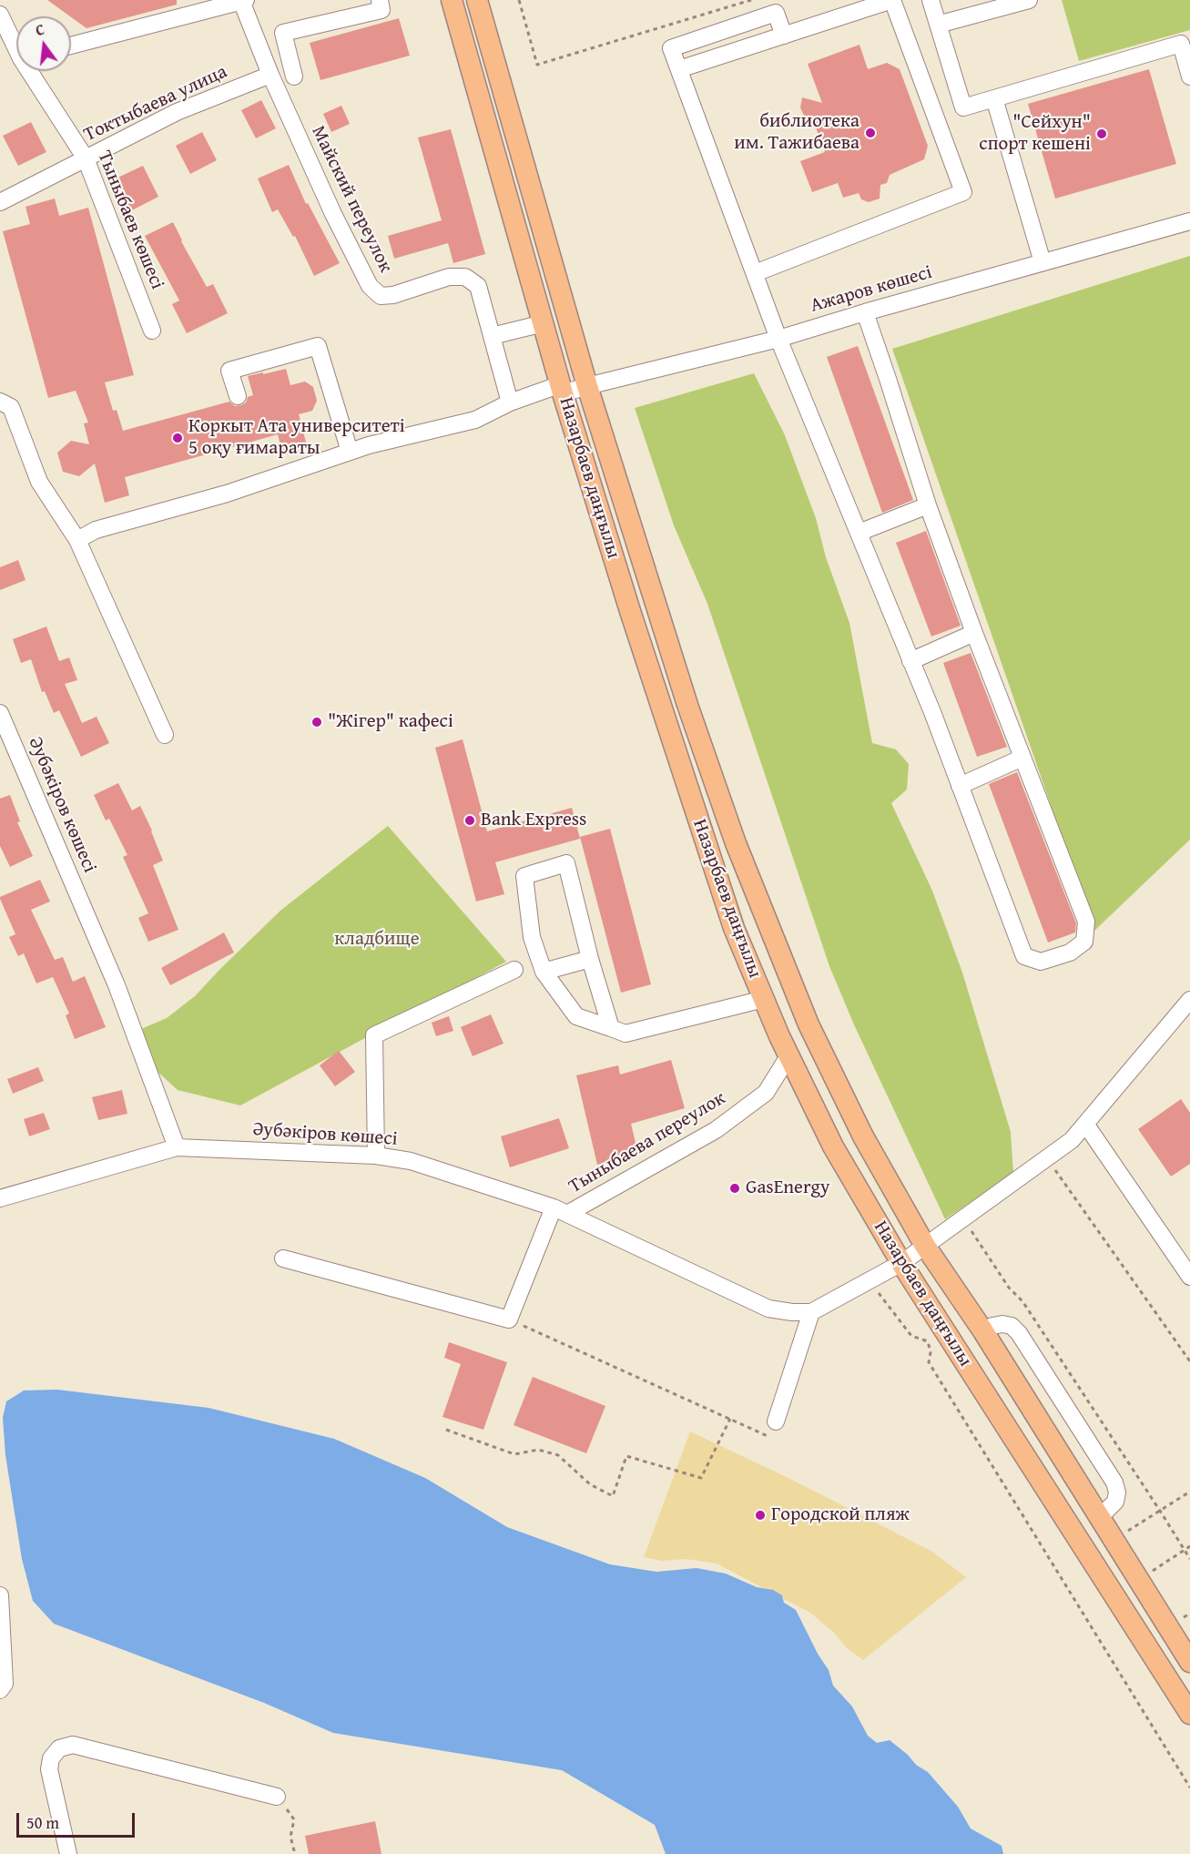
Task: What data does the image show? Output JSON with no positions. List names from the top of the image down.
{
  "streets": {
    "main road": ["Назарбаев даңғылы"],
    "street": [
      "Токтыбаева улица",
      "Майский переулок",
      "Тыныбаев көшесі",
      "Ажаров көшесі",
      "Әубәкіров көшесі",
      "Тыныбаева переулок"
    ]
  },
  "crossings": [
    ["Токтыбаева улица", "Майский переулок"],
    ["Токтыбаева улица", "Тыныбаев көшесі"],
    ["Майский переулок", "Ажаров көшесі"],
    ["Ажаров көшесі", "Назарбаев даңғылы"],
    ["Назарбаев даңғылы", "Тыныбаева переулок"],
    ["Әубәкіров көшесі", "Тыныбаева переулок"]
  ],
  "parks": ["кладбище"],
  "places": [
    "библиотека им. Тажибаева",
    "\"Сейхун\" спорт кешені",
    "Коркыт Ата университеті 5 оқу ғимараты",
    "\"Жігер\" кафесі",
    "Bank Express",
    "GasEnergy",
    "Городской пляж"
  ],
  "scale_bar": "50 m",
  "north": "top"
}
